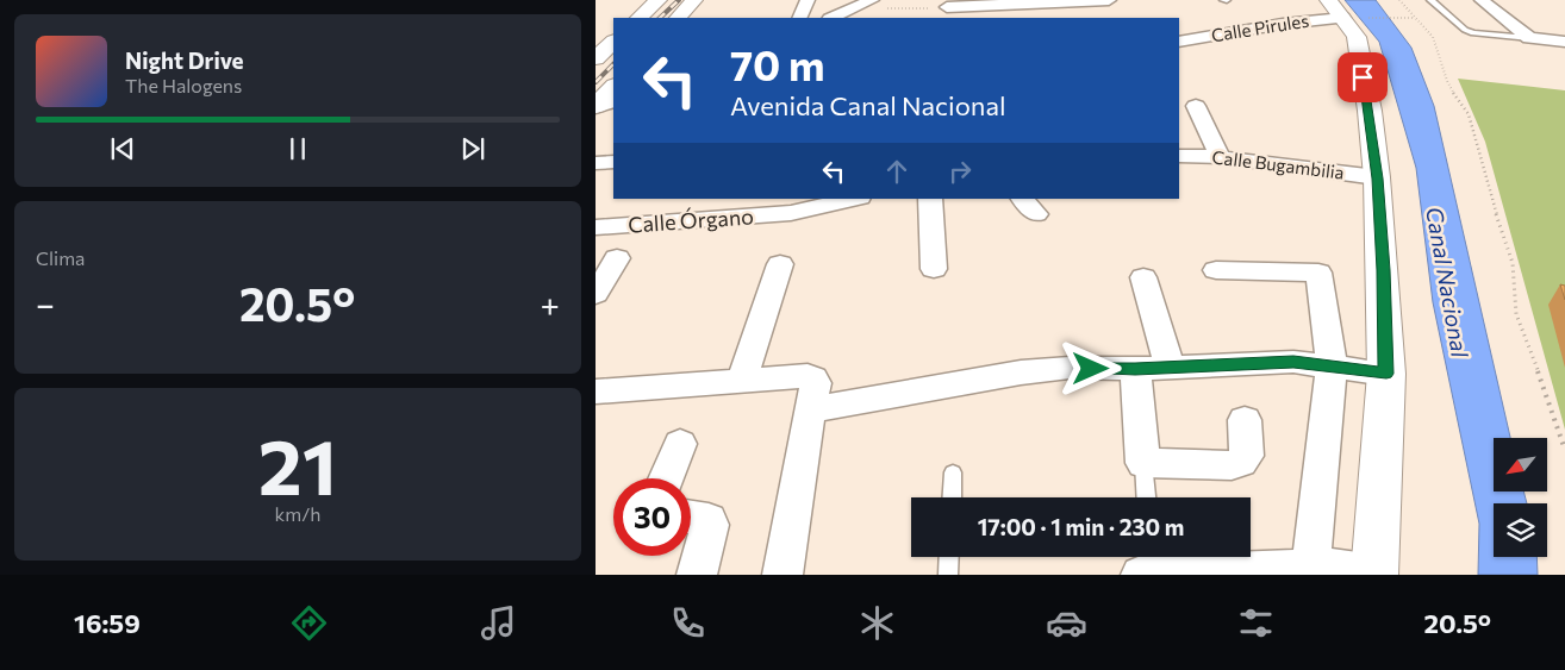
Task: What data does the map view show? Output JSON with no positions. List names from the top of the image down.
{
  "streets": {
    "street": ["Calle Pirules", "Calle Bugambilia", "Calle Órgano"]
  },
  "water": ["Canal Nacional"],
  "north": "bottom left",
  "page": {
    "turn": ["70 m", "Avenida Canal Nacional"],
    "song": ["Night Drive", "The Halogens"],
    "tile": [
      "Clima",
      ["21", "km/h"]
    ],
    "heat": ["−", "20.5°", "+"],
    "limit": "30",
    "trip": "17:00 · 1 min · 230 m",
    "tabs": ["16:59", "20.5°"]
  }
}
